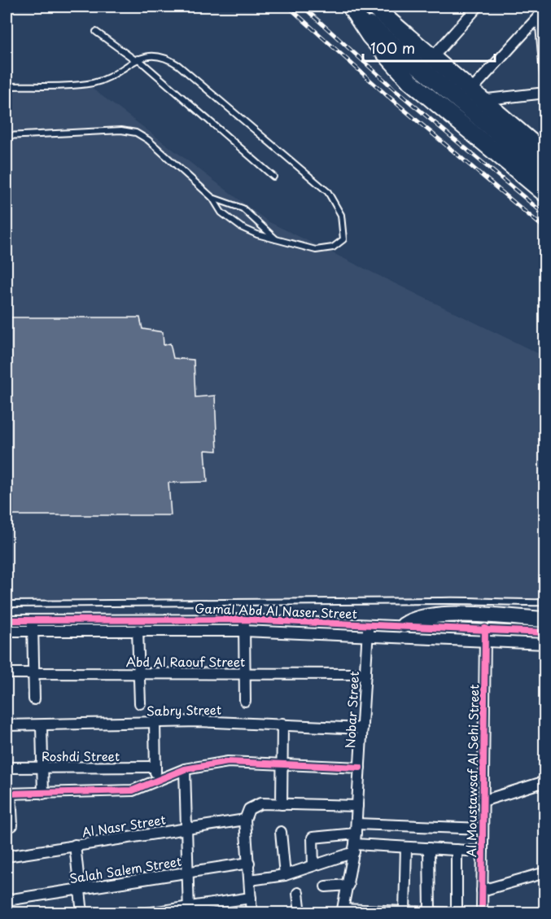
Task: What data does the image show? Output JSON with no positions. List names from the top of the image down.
{
  "streets": {
    "street": [
      "Gamal Abd Al Naser Street",
      "Abd Al Raouf Street",
      "Sabry Street",
      "Nobar Street",
      "Roshdi Street",
      "Al Moustawsaf Al Sehi Street",
      "Al Nasr Street",
      "Salah Salem Street"
    ]
  },
  "crossings": [
    ["Gamal Abd Al Naser Street", "Nobar Street"],
    ["Gamal Abd Al Naser Street", "Al Moustawsaf Al Sehi Street"],
    ["Abd Al Raouf Street", "Nobar Street"],
    ["Sabry Street", "Nobar Street"]
  ],
  "scale_bar": "100 m"
}
